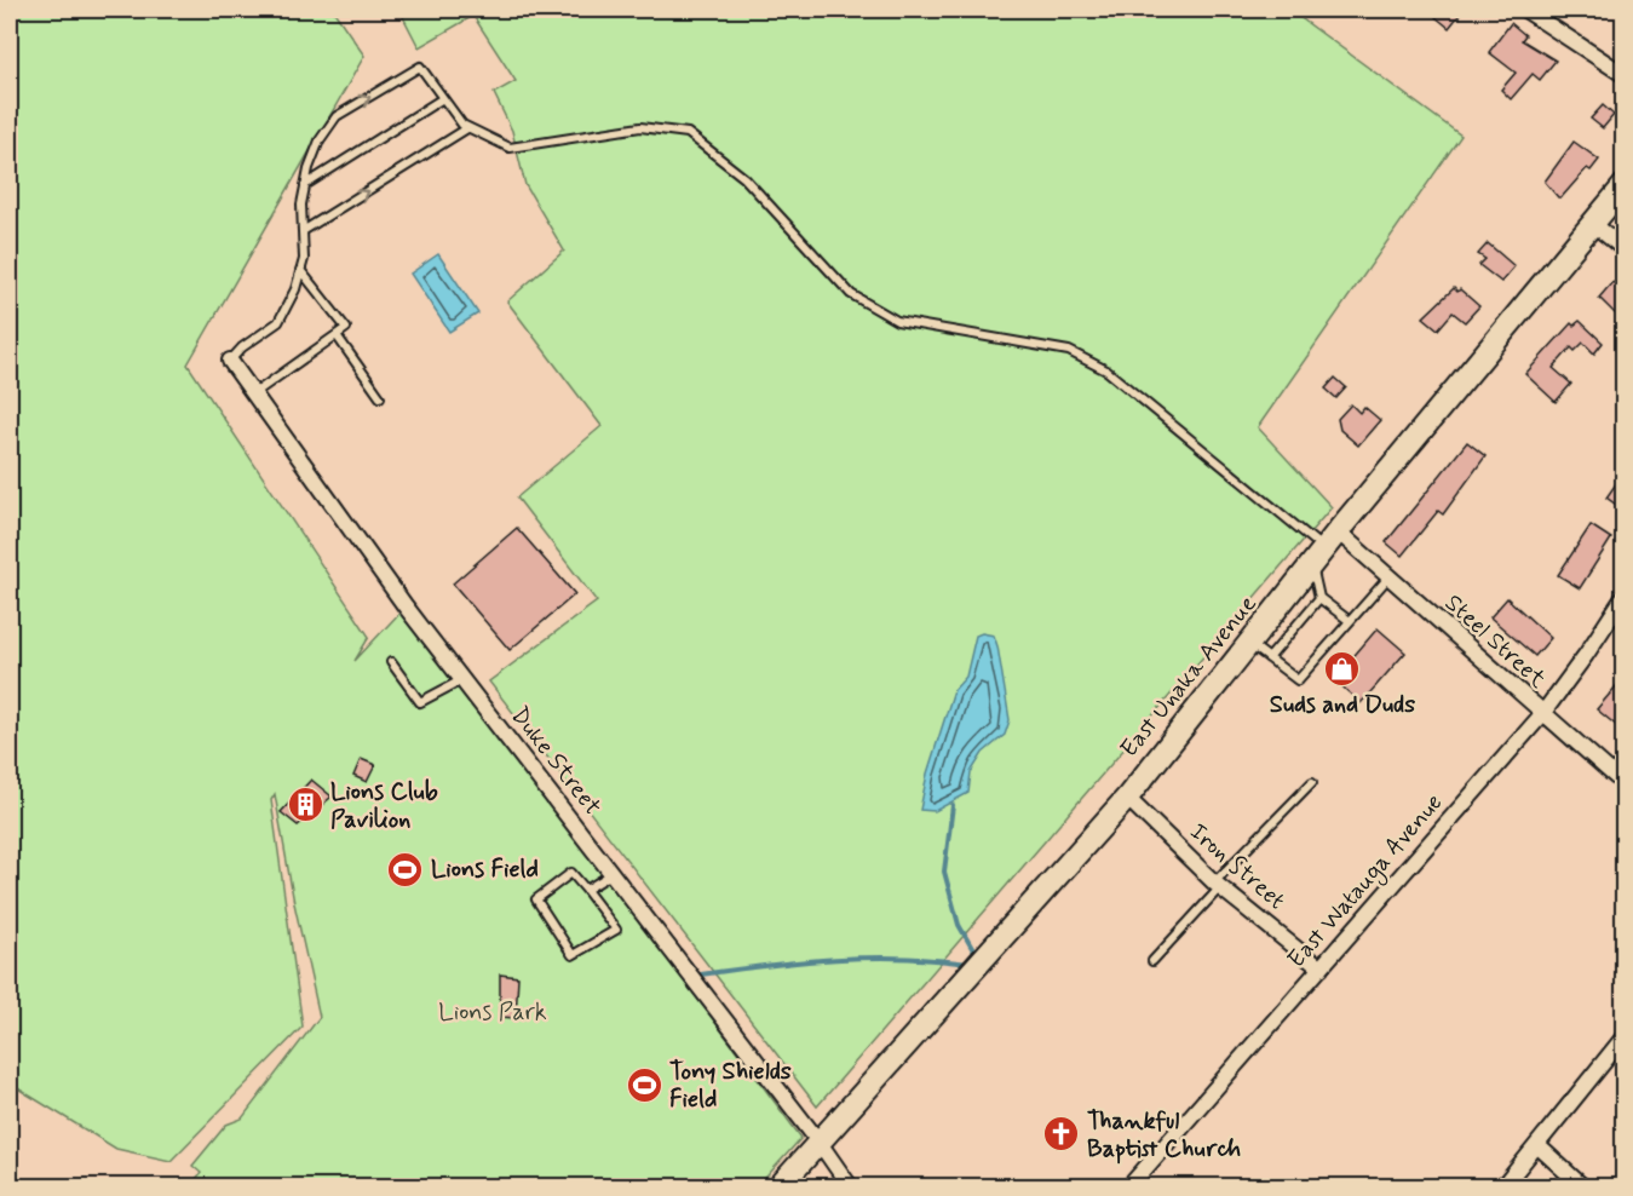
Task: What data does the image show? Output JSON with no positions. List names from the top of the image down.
{
  "streets": {
    "main road": ["East Unaka Avenue"],
    "street": [
      "Steel Street",
      "Duke Street",
      "Iron Street",
      "East Watauga Avenue"
    ]
  },
  "crossings": [
    ["Steel Street", "East Unaka Avenue"],
    ["Steel Street", "East Watauga Avenue"],
    ["East Unaka Avenue", "Duke Street"],
    ["East Unaka Avenue", "Iron Street"],
    ["Iron Street", "East Watauga Avenue"]
  ],
  "parks": ["Lions Park"],
  "places": {
    "shop": ["Suds and Duds"],
    "building": ["Lions Club Pavilion"],
    "sports": ["Lions Field", "Tony Shields Field"],
    "church": ["Thankful Baptist Church"]
  }
}
